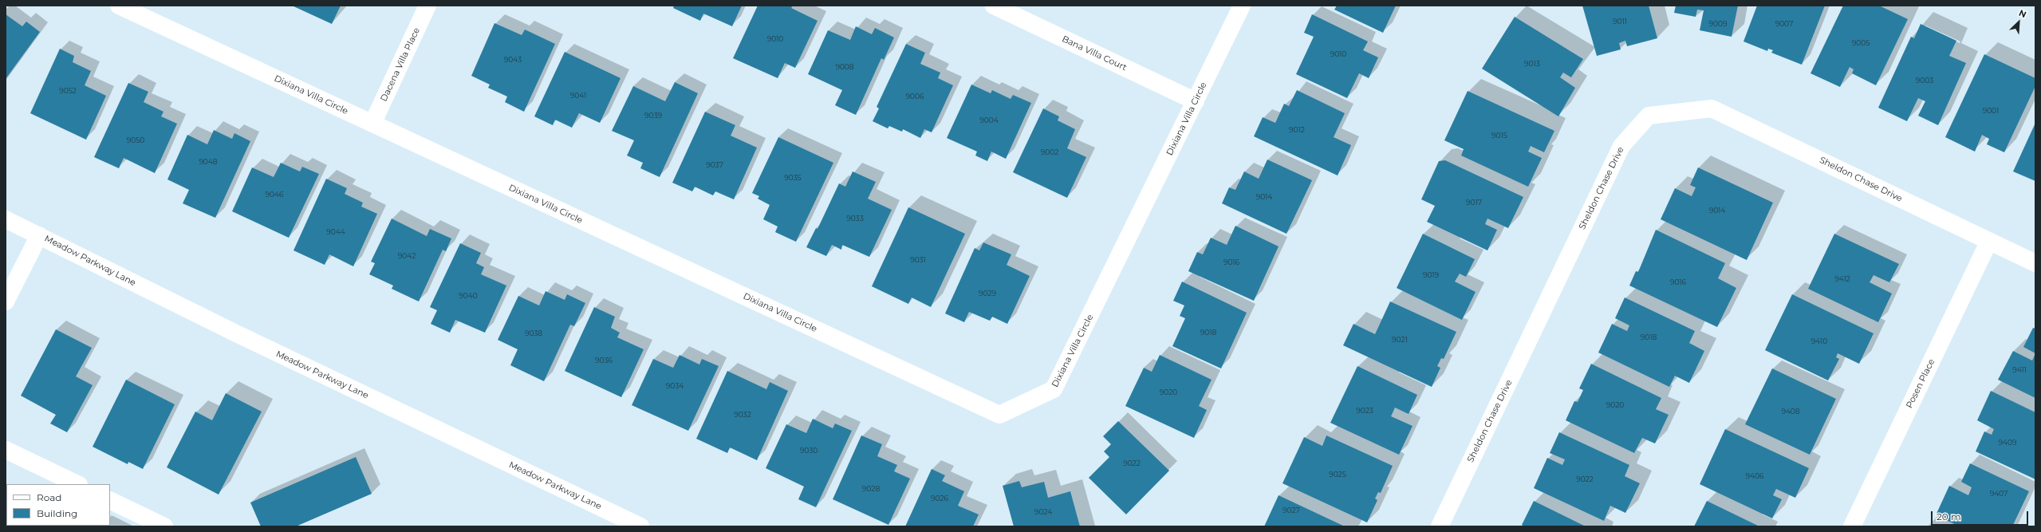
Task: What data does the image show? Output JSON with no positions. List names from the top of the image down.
{
  "streets": {
    "street": [
      "Bana Villa Court",
      "Dacena Villa Place",
      "Dixiana Villa Circle",
      "Sheldon Chase Drive",
      "Meadow Parkway Lane",
      "Posen Place"
    ]
  },
  "crossings": [
    ["Bana Villa Court", "Dixiana Villa Circle"],
    ["Dacena Villa Place", "Dixiana Villa Circle"],
    ["Sheldon Chase Drive", "Posen Place"]
  ],
  "house_numbers": [
    "9011",
    "9009",
    "9007",
    "9010",
    "9005",
    "9010",
    "9043",
    "9013",
    "9008",
    "9003",
    "9052",
    "9041",
    "9006",
    "9001",
    "9039",
    "9004",
    "9012",
    "9015",
    "9050",
    "9002",
    "9048",
    "9037",
    "9035",
    "9046",
    "9014",
    "9017",
    "9014",
    "9033",
    "9044",
    "9042",
    "9031",
    "9016",
    "9019",
    "9412",
    "9016",
    "9029",
    "9040",
    "9018",
    "9038",
    "9018",
    "9021",
    "9410",
    "9036",
    "9411",
    "9034",
    "9020",
    "9020",
    "9023",
    "9408",
    "9032",
    "9409",
    "9030",
    "9022",
    "9025",
    "9406",
    "9022",
    "9028",
    "9407",
    "9026",
    "9027",
    "9024"
  ],
  "legend": ["Road", "Building"],
  "scale_bar": "20 m",
  "north": "top right"
}
